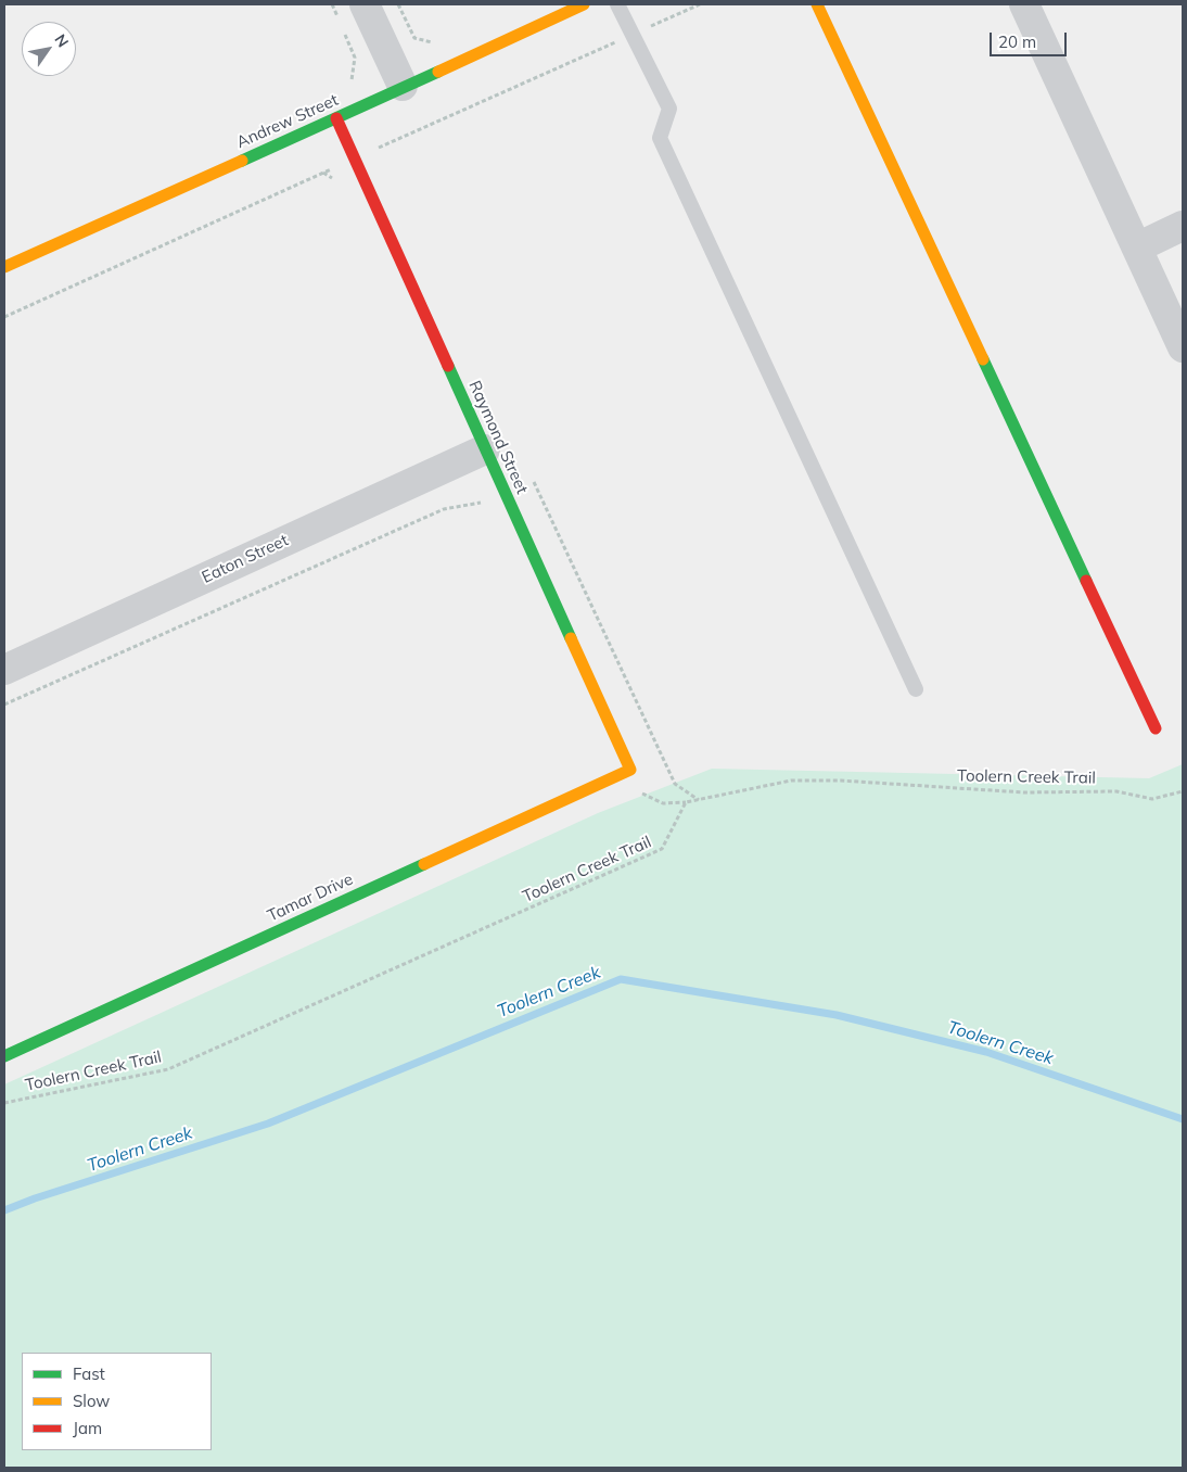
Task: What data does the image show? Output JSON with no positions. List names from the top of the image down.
{
  "streets": {
    "street": [
      "Andrew Street",
      "Raymond Street",
      "Eaton Street",
      "Tamar Drive"
    ],
    "path": ["Toolern Creek Trail"]
  },
  "crossings": [
    ["Andrew Street", "Raymond Street"],
    ["Raymond Street", "Eaton Street"],
    ["Raymond Street", "Tamar Drive"]
  ],
  "water": ["Toolern Creek"],
  "legend": ["Fast", "Slow", "Jam"],
  "scale_bar": "20 m",
  "north": "top right"
}
